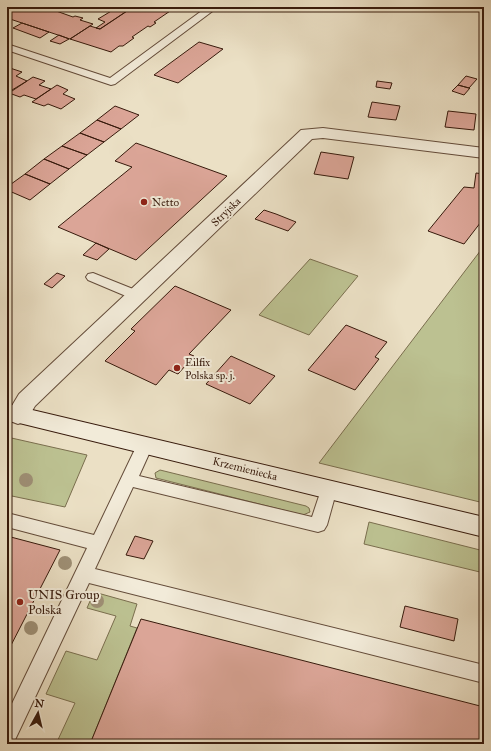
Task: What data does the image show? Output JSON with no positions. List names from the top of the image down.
{
  "streets": {
    "street": ["Stryjska", "Krzemieniecka"]
  },
  "crossings": [
    ["Stryjska", "Krzemieniecka"]
  ],
  "places": ["Netto", "Eilfix Polska sp. j.", "UNIS Group Polska"],
  "north": "top"
}
